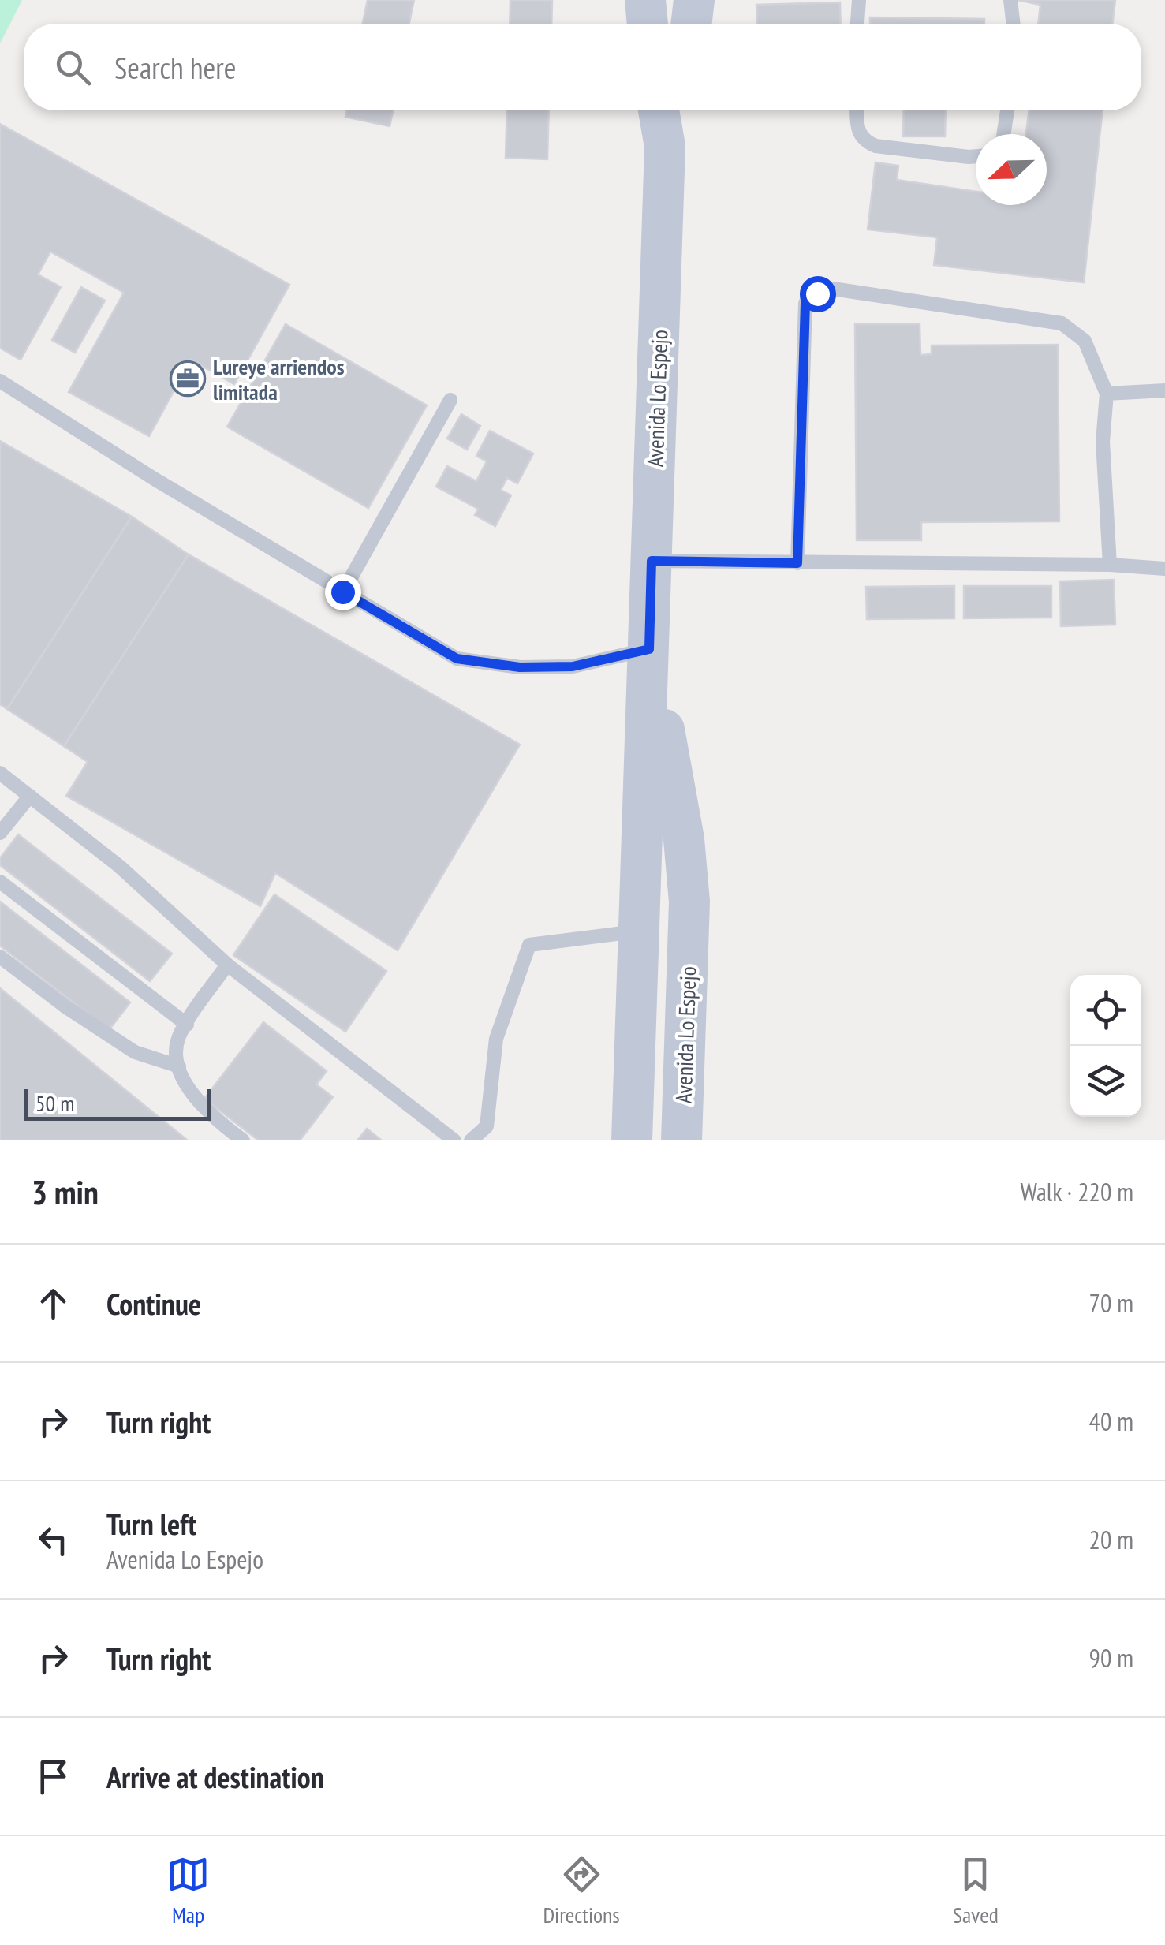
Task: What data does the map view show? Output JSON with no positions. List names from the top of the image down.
{
  "streets": {
    "main road": ["Avenida Lo Espejo"]
  },
  "places": {
    "office": ["Lureye arriendos limitada"]
  },
  "scale_bar": "50 m",
  "north": "left",
  "page": {
    "search": "Search here",
    "scale": "50 m",
    "heading": ["3 min", "Walk · 220 m"],
    "list": [
      ["Continue", "70 m"],
      ["Turn right", "40 m"],
      ["Turn left", "Avenida Lo Espejo", "20 m"],
      ["Turn right", "90 m"],
      "Arrive at destination"
    ],
    "nav": ["Map", "Directions", "Saved"]
  }
}
